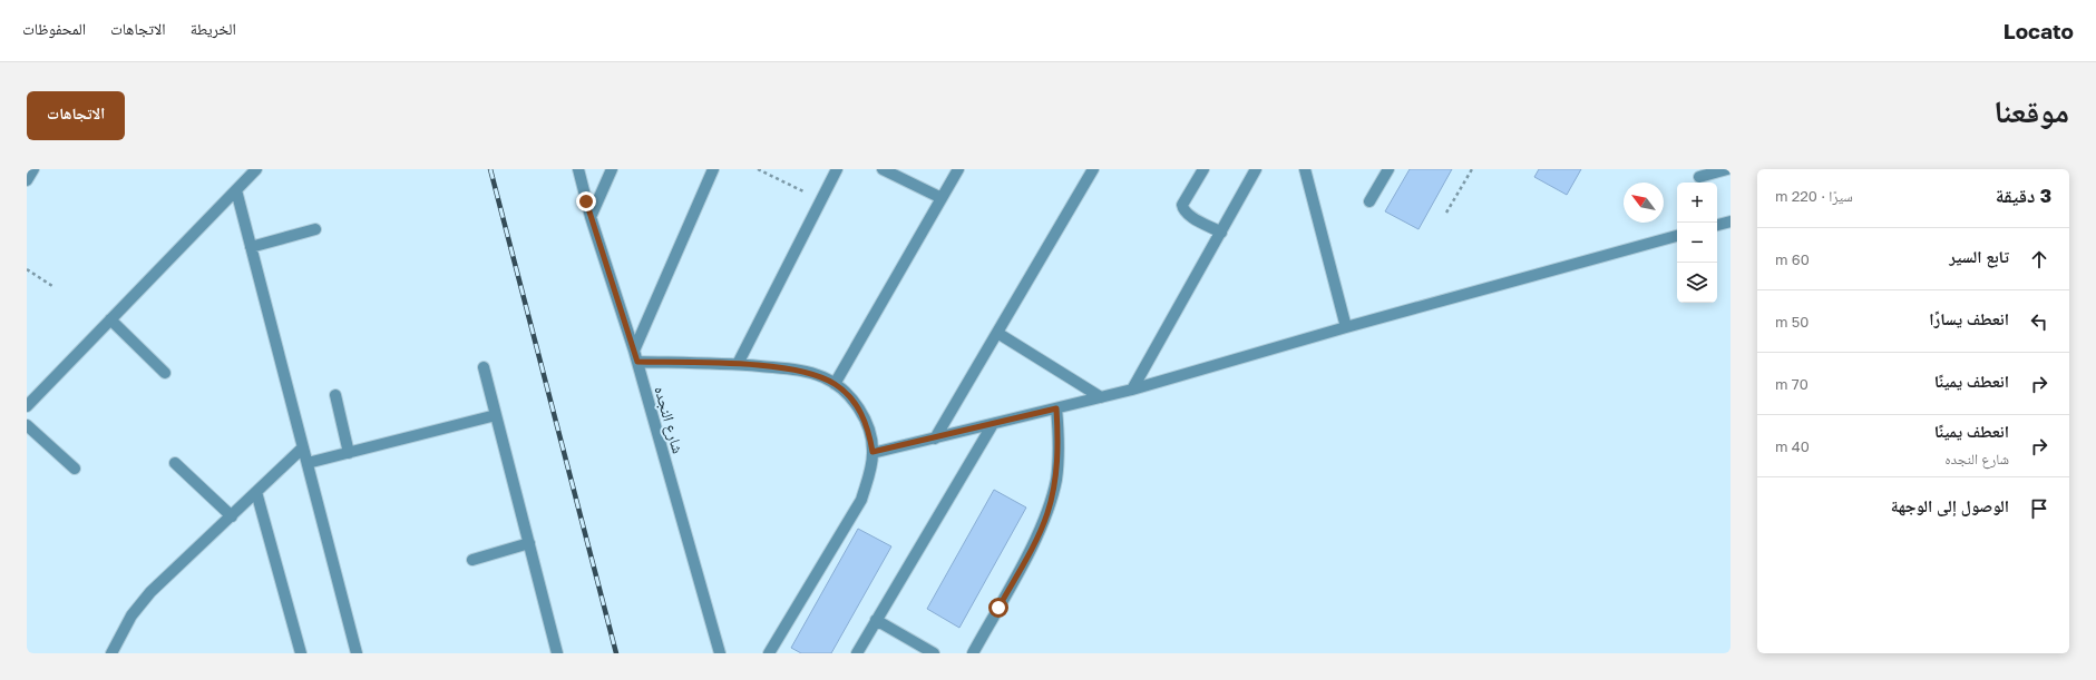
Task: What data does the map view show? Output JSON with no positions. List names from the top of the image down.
{
  "streets": {
    "street": ["شارع النجده"]
  },
  "north": "top left",
  "page": {
    "header": "Locato",
    "nav": ["الخريطة", "الاتجاهات", "المحفوظات"],
    "title": "موقعنا",
    "buttons": "الاتجاهات",
    "heading": ["3 دقيقة", "سيرًا · 220 m"],
    "map_buttons": ["+", "−"],
    "list": [
      ["تابع السير", "60 m"],
      ["انعطف يسارًا", "50 m"],
      ["انعطف يمينًا", "70 m"],
      ["انعطف يمينًا", "شارع النجده", "40 m"],
      "الوصول إلى الوجهة"
    ]
  }
}
